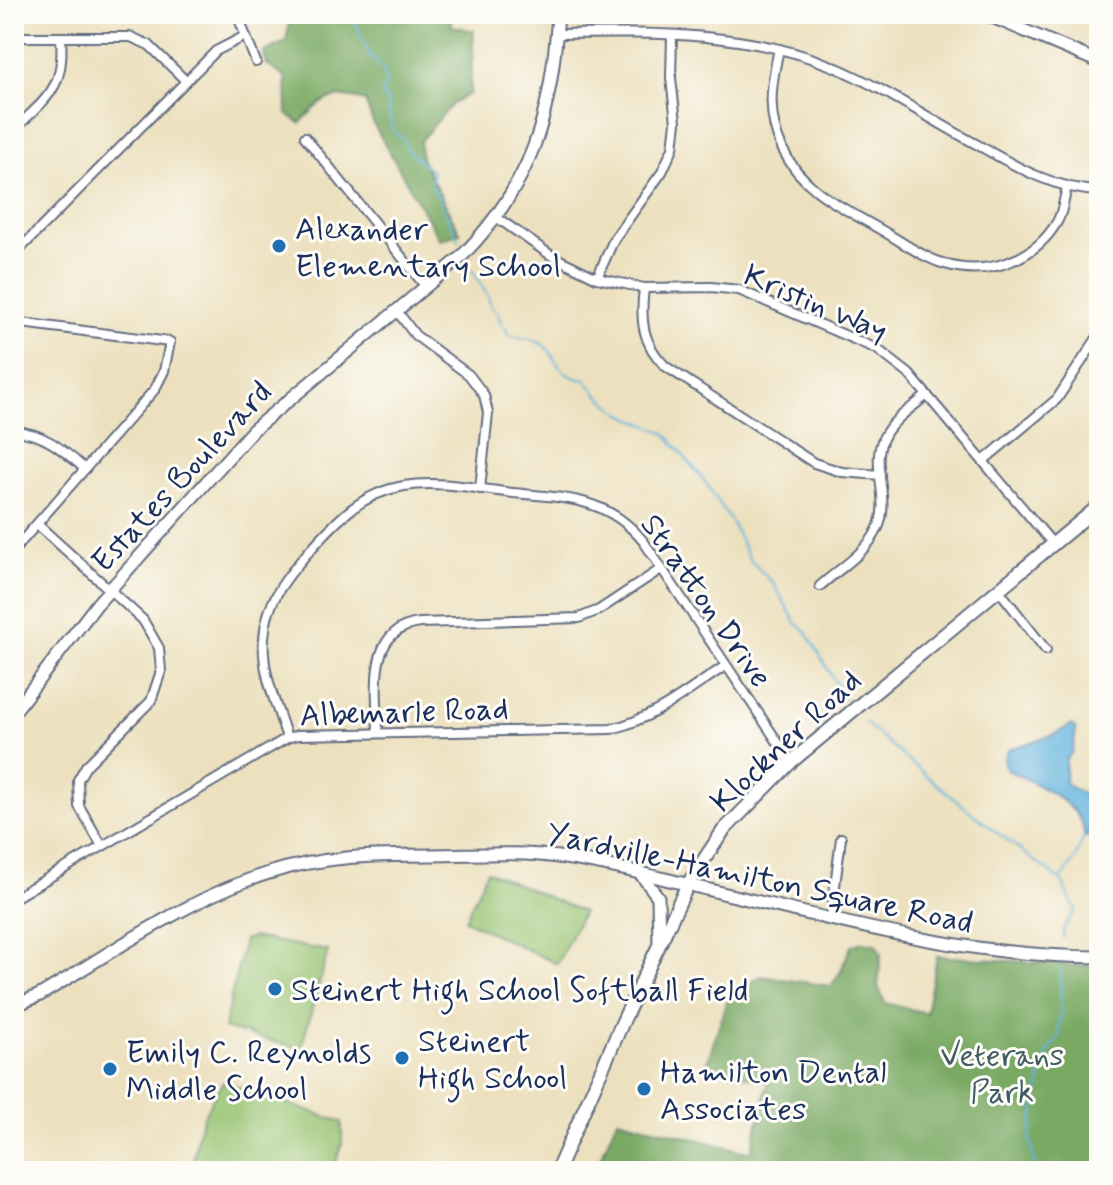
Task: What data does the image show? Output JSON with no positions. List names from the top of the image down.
{
  "streets": {
    "main road": ["Klockner Road"],
    "street": [
      "Kristin Way",
      "Estates Boulevard",
      "Stratton Drive",
      "Albemarle Road",
      "Yardville-Hamilton Square Road"
    ]
  },
  "crossings": [
    ["Kristin Way", "Estates Boulevard"],
    ["Kristin Way", "Klockner Road"],
    ["Stratton Drive", "Albemarle Road"],
    ["Stratton Drive", "Klockner Road"],
    ["Klockner Road", "Yardville-Hamilton Square Road"]
  ],
  "parks": ["Veterans Park"],
  "places": [
    "Alexander Elementary School",
    "Steinert High School Softball Field",
    "Steinert High School",
    "Emily C. Reynolds Middle School",
    "Hamilton Dental Associates"
  ]
}
